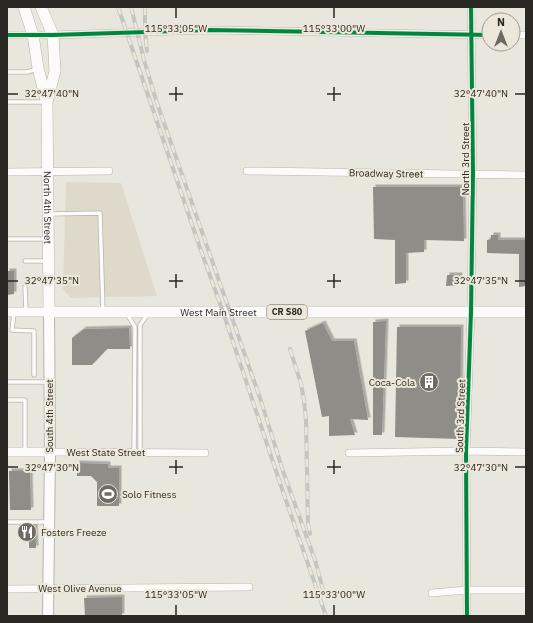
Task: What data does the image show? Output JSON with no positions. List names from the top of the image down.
{
  "streets": {
    "main road": [
      "North 4th Street",
      "West Main Street",
      "CR S80",
      "South 4th Street"
    ],
    "street": [
      "North 3rd Street",
      "Broadway Street",
      "South 3rd Street",
      "West State Street",
      "West Olive Avenue"
    ]
  },
  "crossings": [
    ["North 3rd Street", "Broadway Street"],
    ["North 3rd Street", "West Main Street"],
    ["North 3rd Street", "South 3rd Street"],
    ["North 4th Street", "West Main Street"],
    ["North 4th Street", "South 4th Street"],
    ["West Main Street", "South 4th Street"],
    ["West Main Street", "South 3rd Street"],
    ["South 4th Street", "West State Street"],
    ["South 4th Street", "West Olive Avenue"]
  ],
  "places": {
    "building": ["Coca-Cola"],
    "sports": ["Solo Fitness"],
    "restaurant": ["Fosters Freeze"]
  },
  "north": "top",
  "coordinates": [
    "115°33'05\"W",
    "115°33'00\"W",
    "32°47'40\"N",
    "32°47'35\"N",
    "32°47'30\"N"
  ]
}
